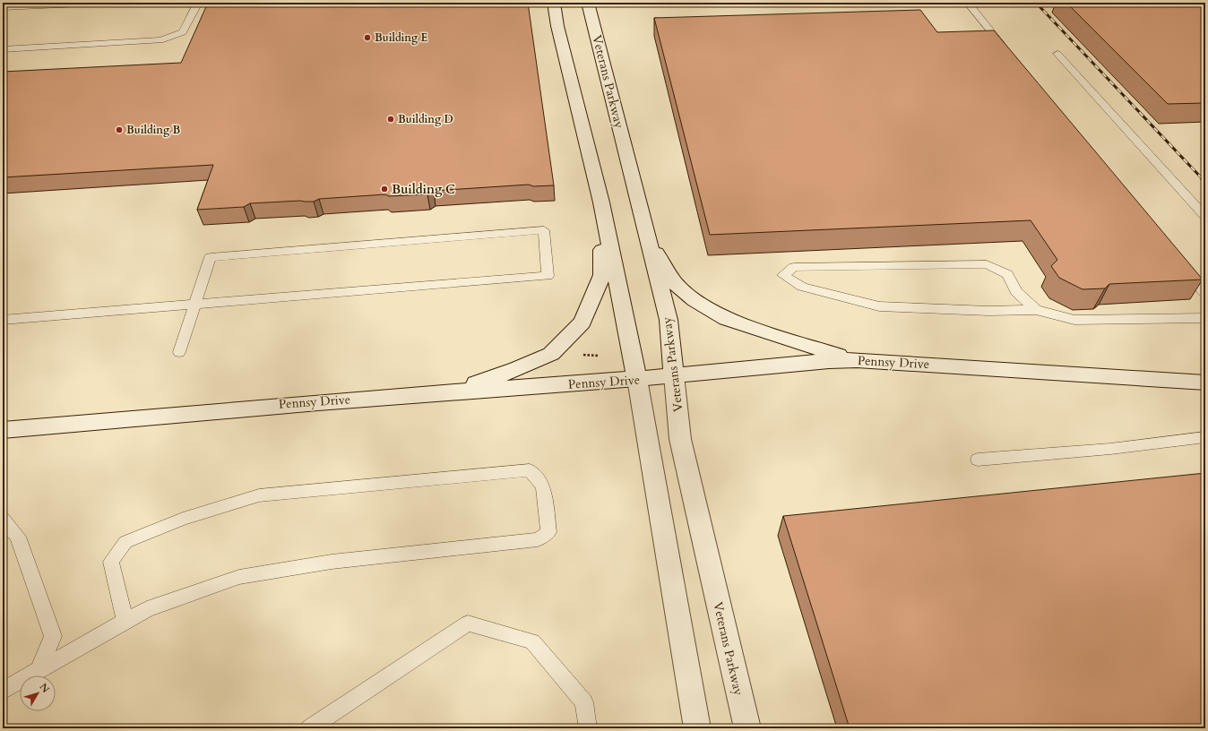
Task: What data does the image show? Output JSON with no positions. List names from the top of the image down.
{
  "streets": {
    "main road": ["Veterans Parkway", "Pennsy Drive"]
  },
  "crossings": [
    ["Veterans Parkway", "Pennsy Drive"]
  ],
  "places": [
    "Building E",
    "Building D",
    "Building B",
    "Building C"
  ],
  "north": "top right"
}
